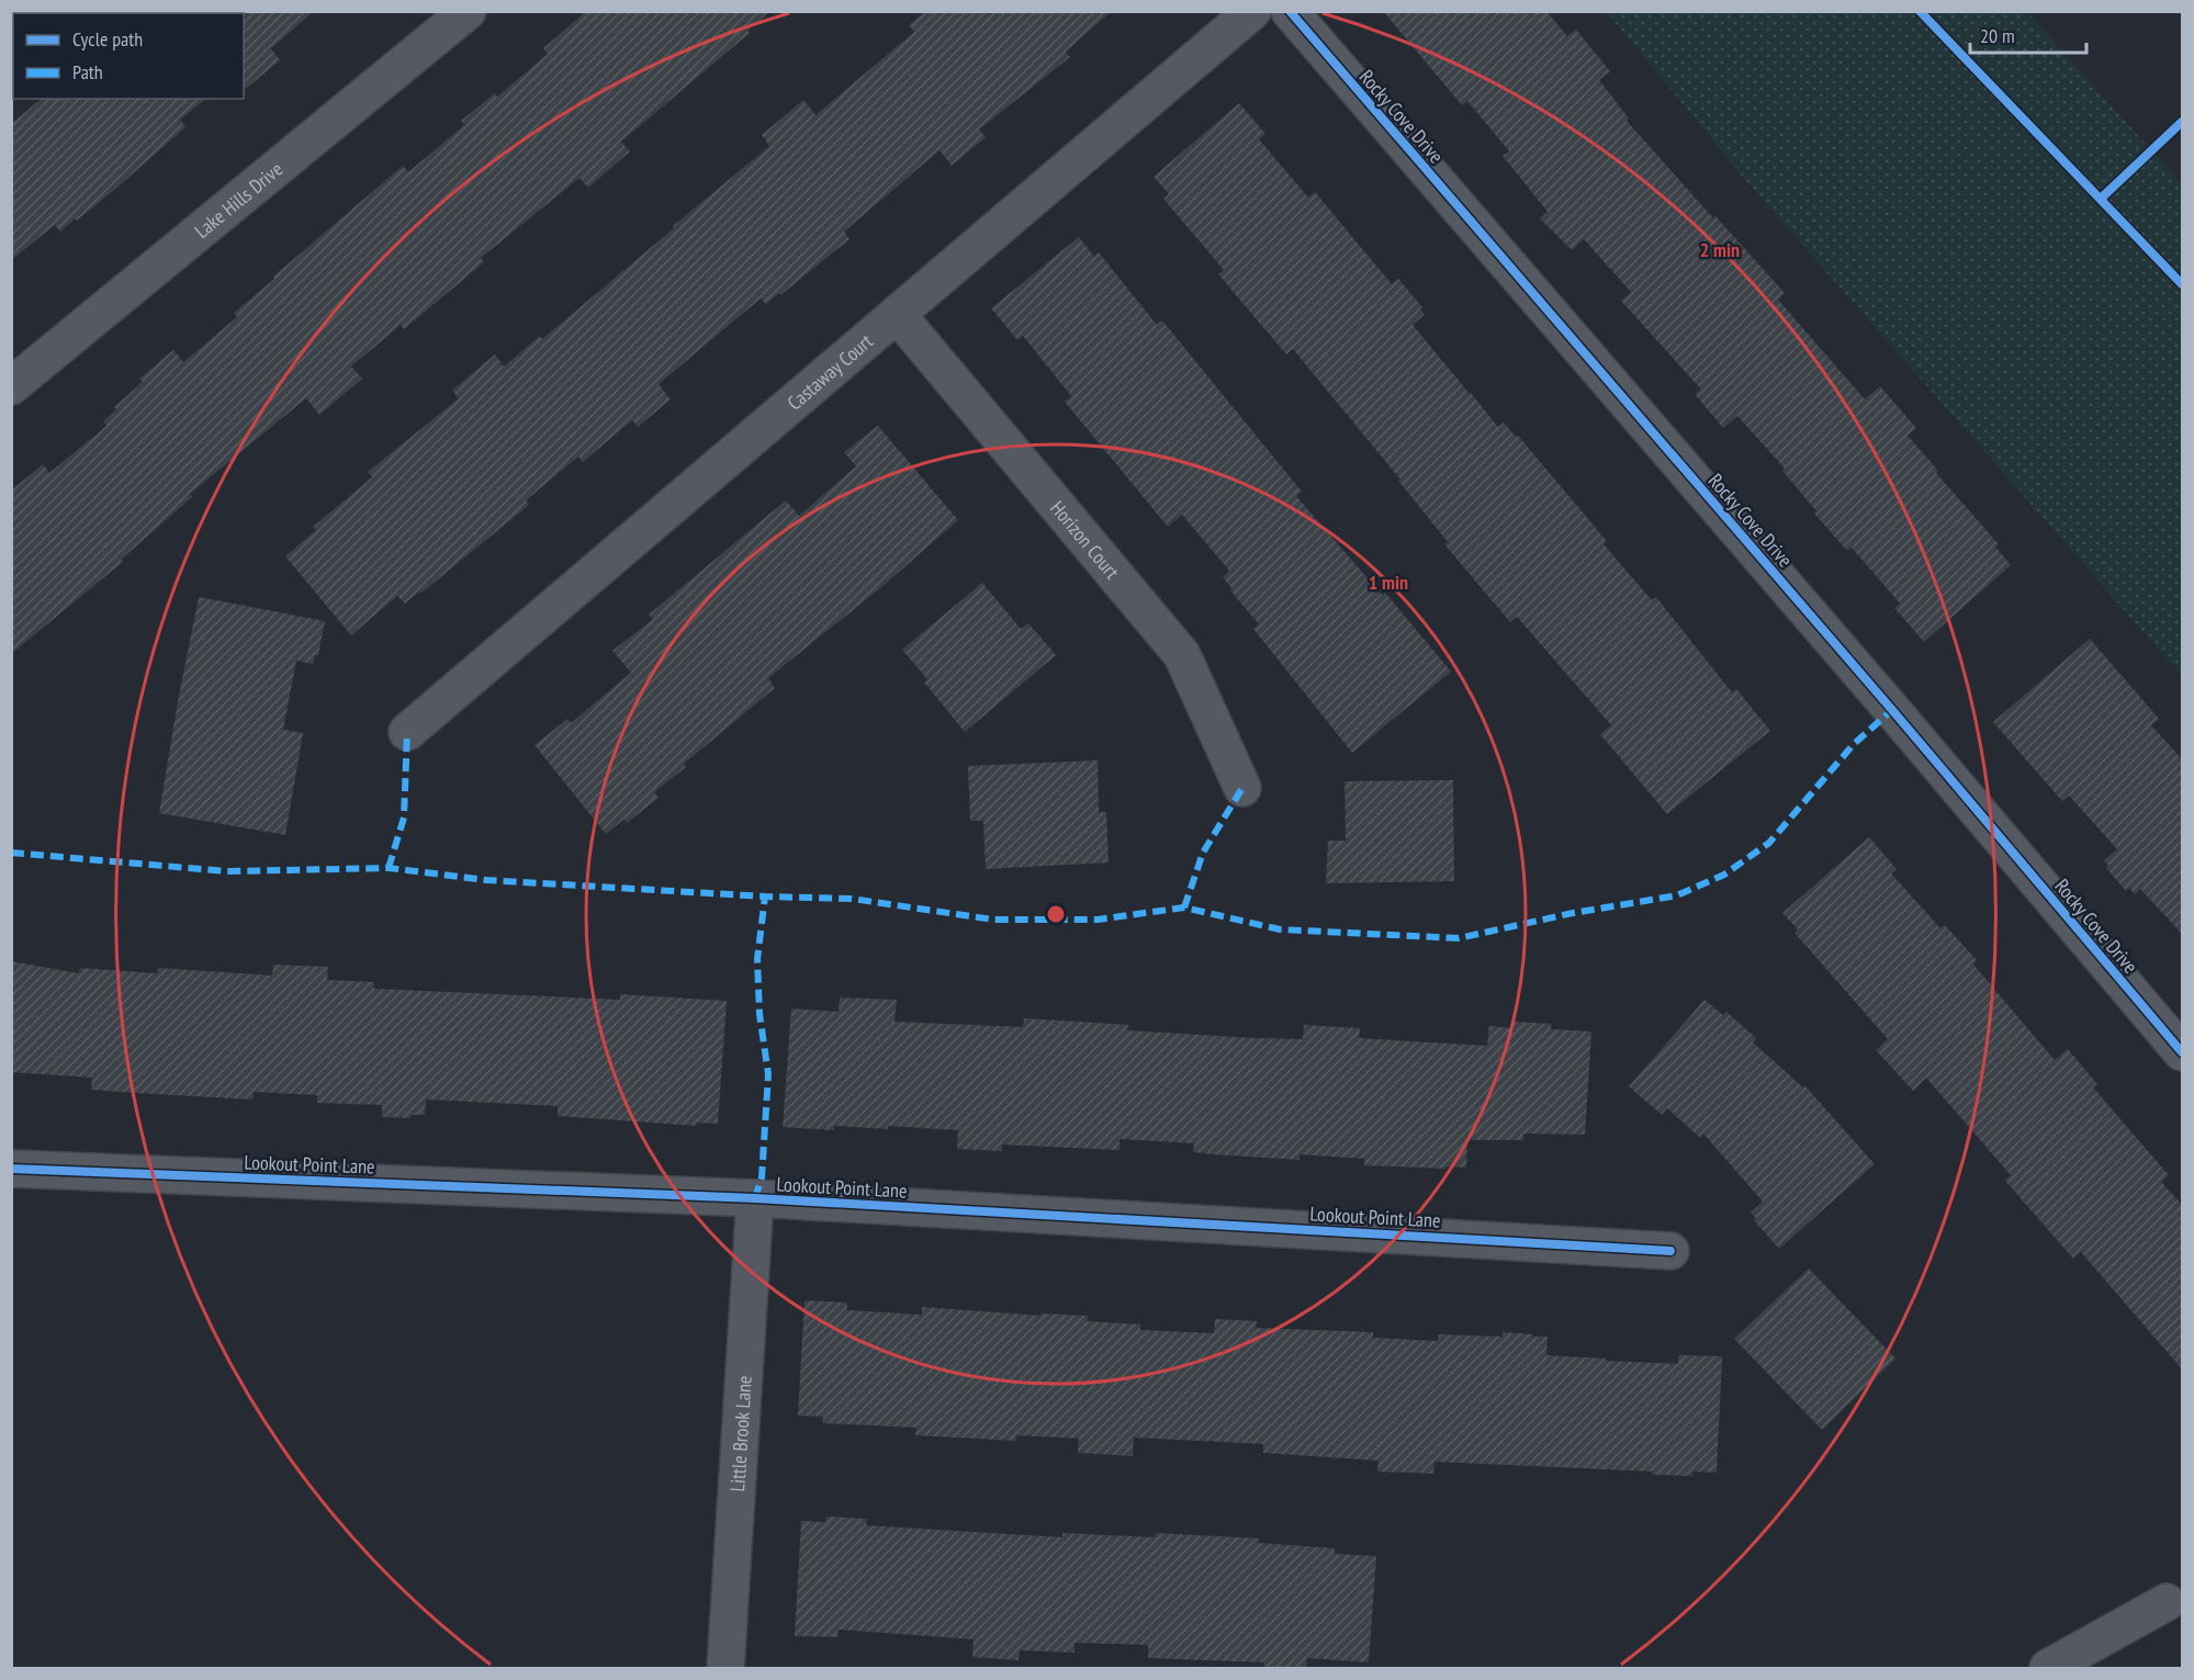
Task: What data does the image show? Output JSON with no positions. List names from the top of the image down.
{
  "streets": {
    "street": [
      "Rocky Cove Drive",
      "Lake Hills Drive",
      "Castaway Court",
      "Horizon Court",
      "Lookout Point Lane",
      "Little Brook Lane"
    ]
  },
  "crossings": [
    ["Castaway Court", "Horizon Court"],
    ["Lookout Point Lane", "Little Brook Lane"]
  ],
  "legend": ["Cycle path", "Path"],
  "scale_bar": "20 m",
  "rings": ["2 min", "1 min"]
}
